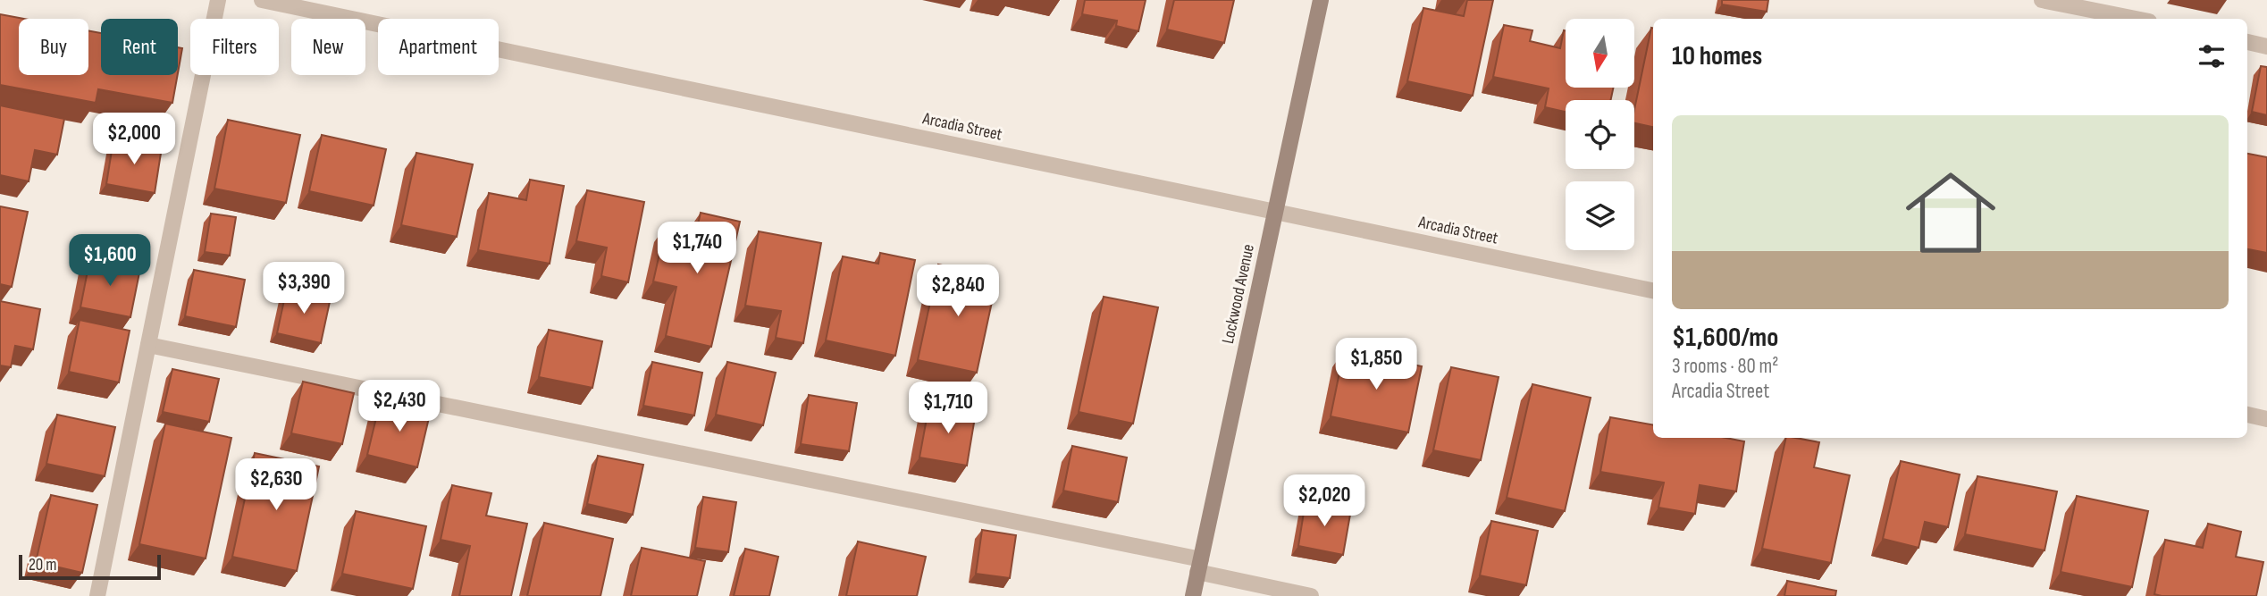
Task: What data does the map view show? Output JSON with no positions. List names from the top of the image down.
{
  "streets": {
    "street": ["Arcadia Street", "Lockwood Avenue"]
  },
  "crossings": [
    ["Arcadia Street", "Lockwood Avenue"]
  ],
  "scale_bar": "20 m",
  "north": "bottom",
  "page": {
    "chip": [
      "Buy",
      "Rent",
      "Filters",
      "New",
      "Apartment"
    ],
    "heading": "10 homes",
    "list": [
      {
        "name": "$1,600/mo",
        "note": "3 rooms · 80 m² · Arcadia Street"
      }
    ],
    "price": [
      "$2,000",
      "$1,740",
      "$1,600",
      "$3,390",
      "$2,840",
      "$1,850",
      "$2,430",
      "$1,710",
      "$2,630",
      "$2,020"
    ],
    "scale": "20 m"
  }
}
